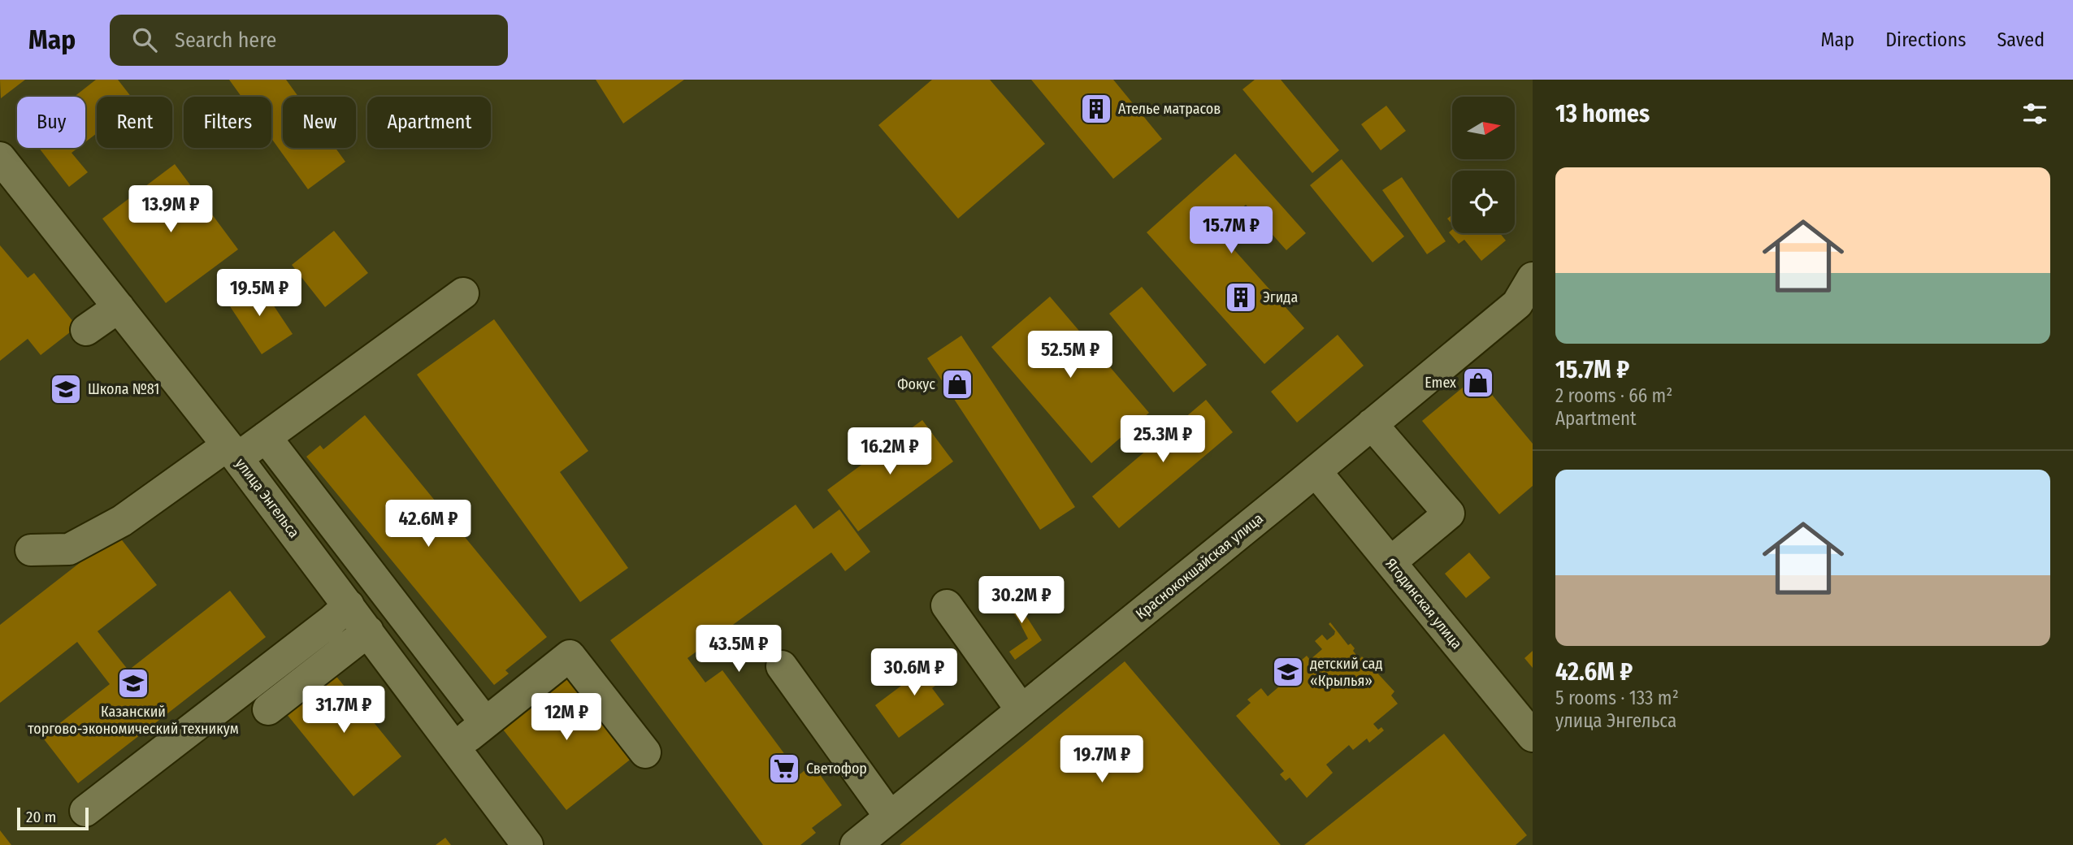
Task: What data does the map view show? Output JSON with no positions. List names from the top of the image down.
{
  "streets": {
    "street": ["улица Энгельса", "Краснококшайская улица", "Ягодинская улица"]
  },
  "crossings": [
    ["Краснококшайская улица", "Ягодинская улица"]
  ],
  "places": {
    "building": ["Ателье матрасов", "Эгида"],
    "shop": ["Emex", "Фокус"],
    "school or university": ["Школа №81", "детский сад «Крылья»", "Казанский торгово-экономический техникум"],
    "supermarket": ["Светофор"]
  },
  "scale_bar": "20 m",
  "north": "right",
  "page": {
    "header": "Map",
    "search": "Search here",
    "nav": ["Map", "Directions", "Saved"],
    "heading": "13 homes",
    "chip": [
      "Buy",
      "Rent",
      "Filters",
      "New",
      "Apartment"
    ],
    "list": [
      {
        "name": "15.7M ₽",
        "note": "2 rooms · 66 m² · Apartment"
      },
      {
        "name": "42.6M ₽",
        "note": "5 rooms · 133 m² · улица Энгельса"
      }
    ],
    "price": [
      "13.9M ₽",
      "15.7M ₽",
      "19.5M ₽",
      "52.5M ₽",
      "25.3M ₽",
      "16.2M ₽",
      "42.6M ₽",
      "30.2M ₽",
      "43.5M ₽",
      "30.6M ₽",
      "31.7M ₽",
      "12M ₽",
      "19.7M ₽"
    ],
    "scale": "20 m"
  }
}
